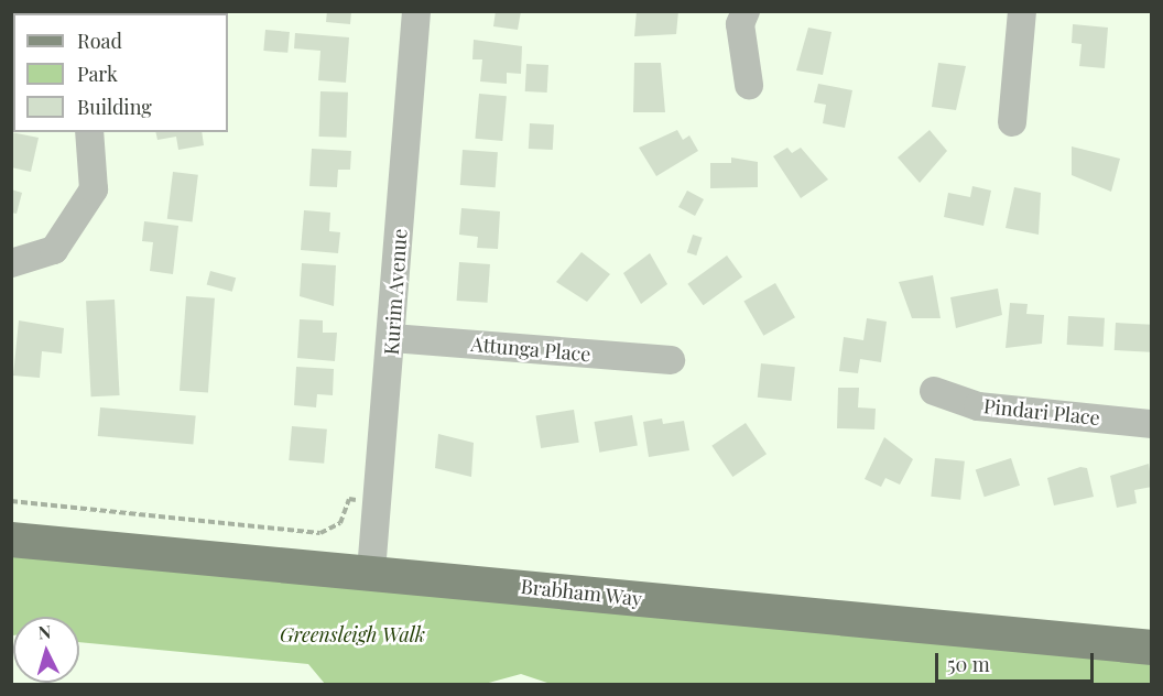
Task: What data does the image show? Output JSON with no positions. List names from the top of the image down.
{
  "streets": {
    "main road": ["Brabham Way"],
    "street": ["Kurim Avenue", "Attunga Place", "Pindari Place"]
  },
  "crossings": [
    ["Kurim Avenue", "Attunga Place"],
    ["Kurim Avenue", "Brabham Way"]
  ],
  "parks": ["Greensleigh Walk"],
  "legend": ["Road", "Park", "Building"],
  "scale_bar": "50 m",
  "north": "top"
}
